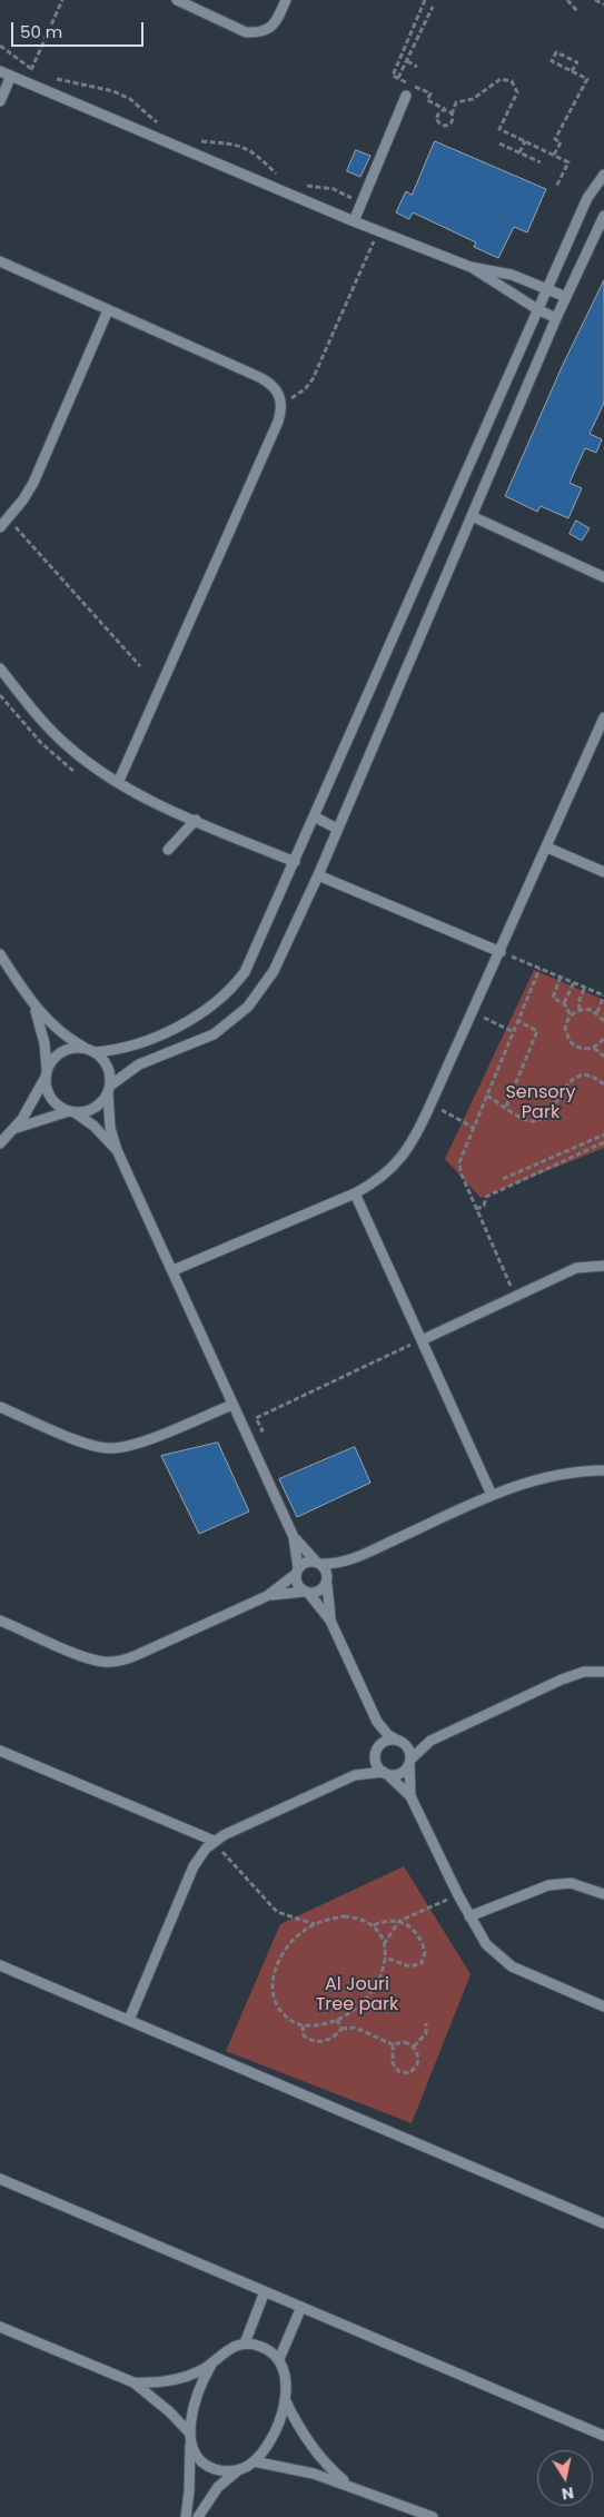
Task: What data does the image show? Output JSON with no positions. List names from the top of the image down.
{
  "parks": ["Sensory Park", "Al Jouri Tree park"],
  "scale_bar": "50 m",
  "north": "bottom"
}
